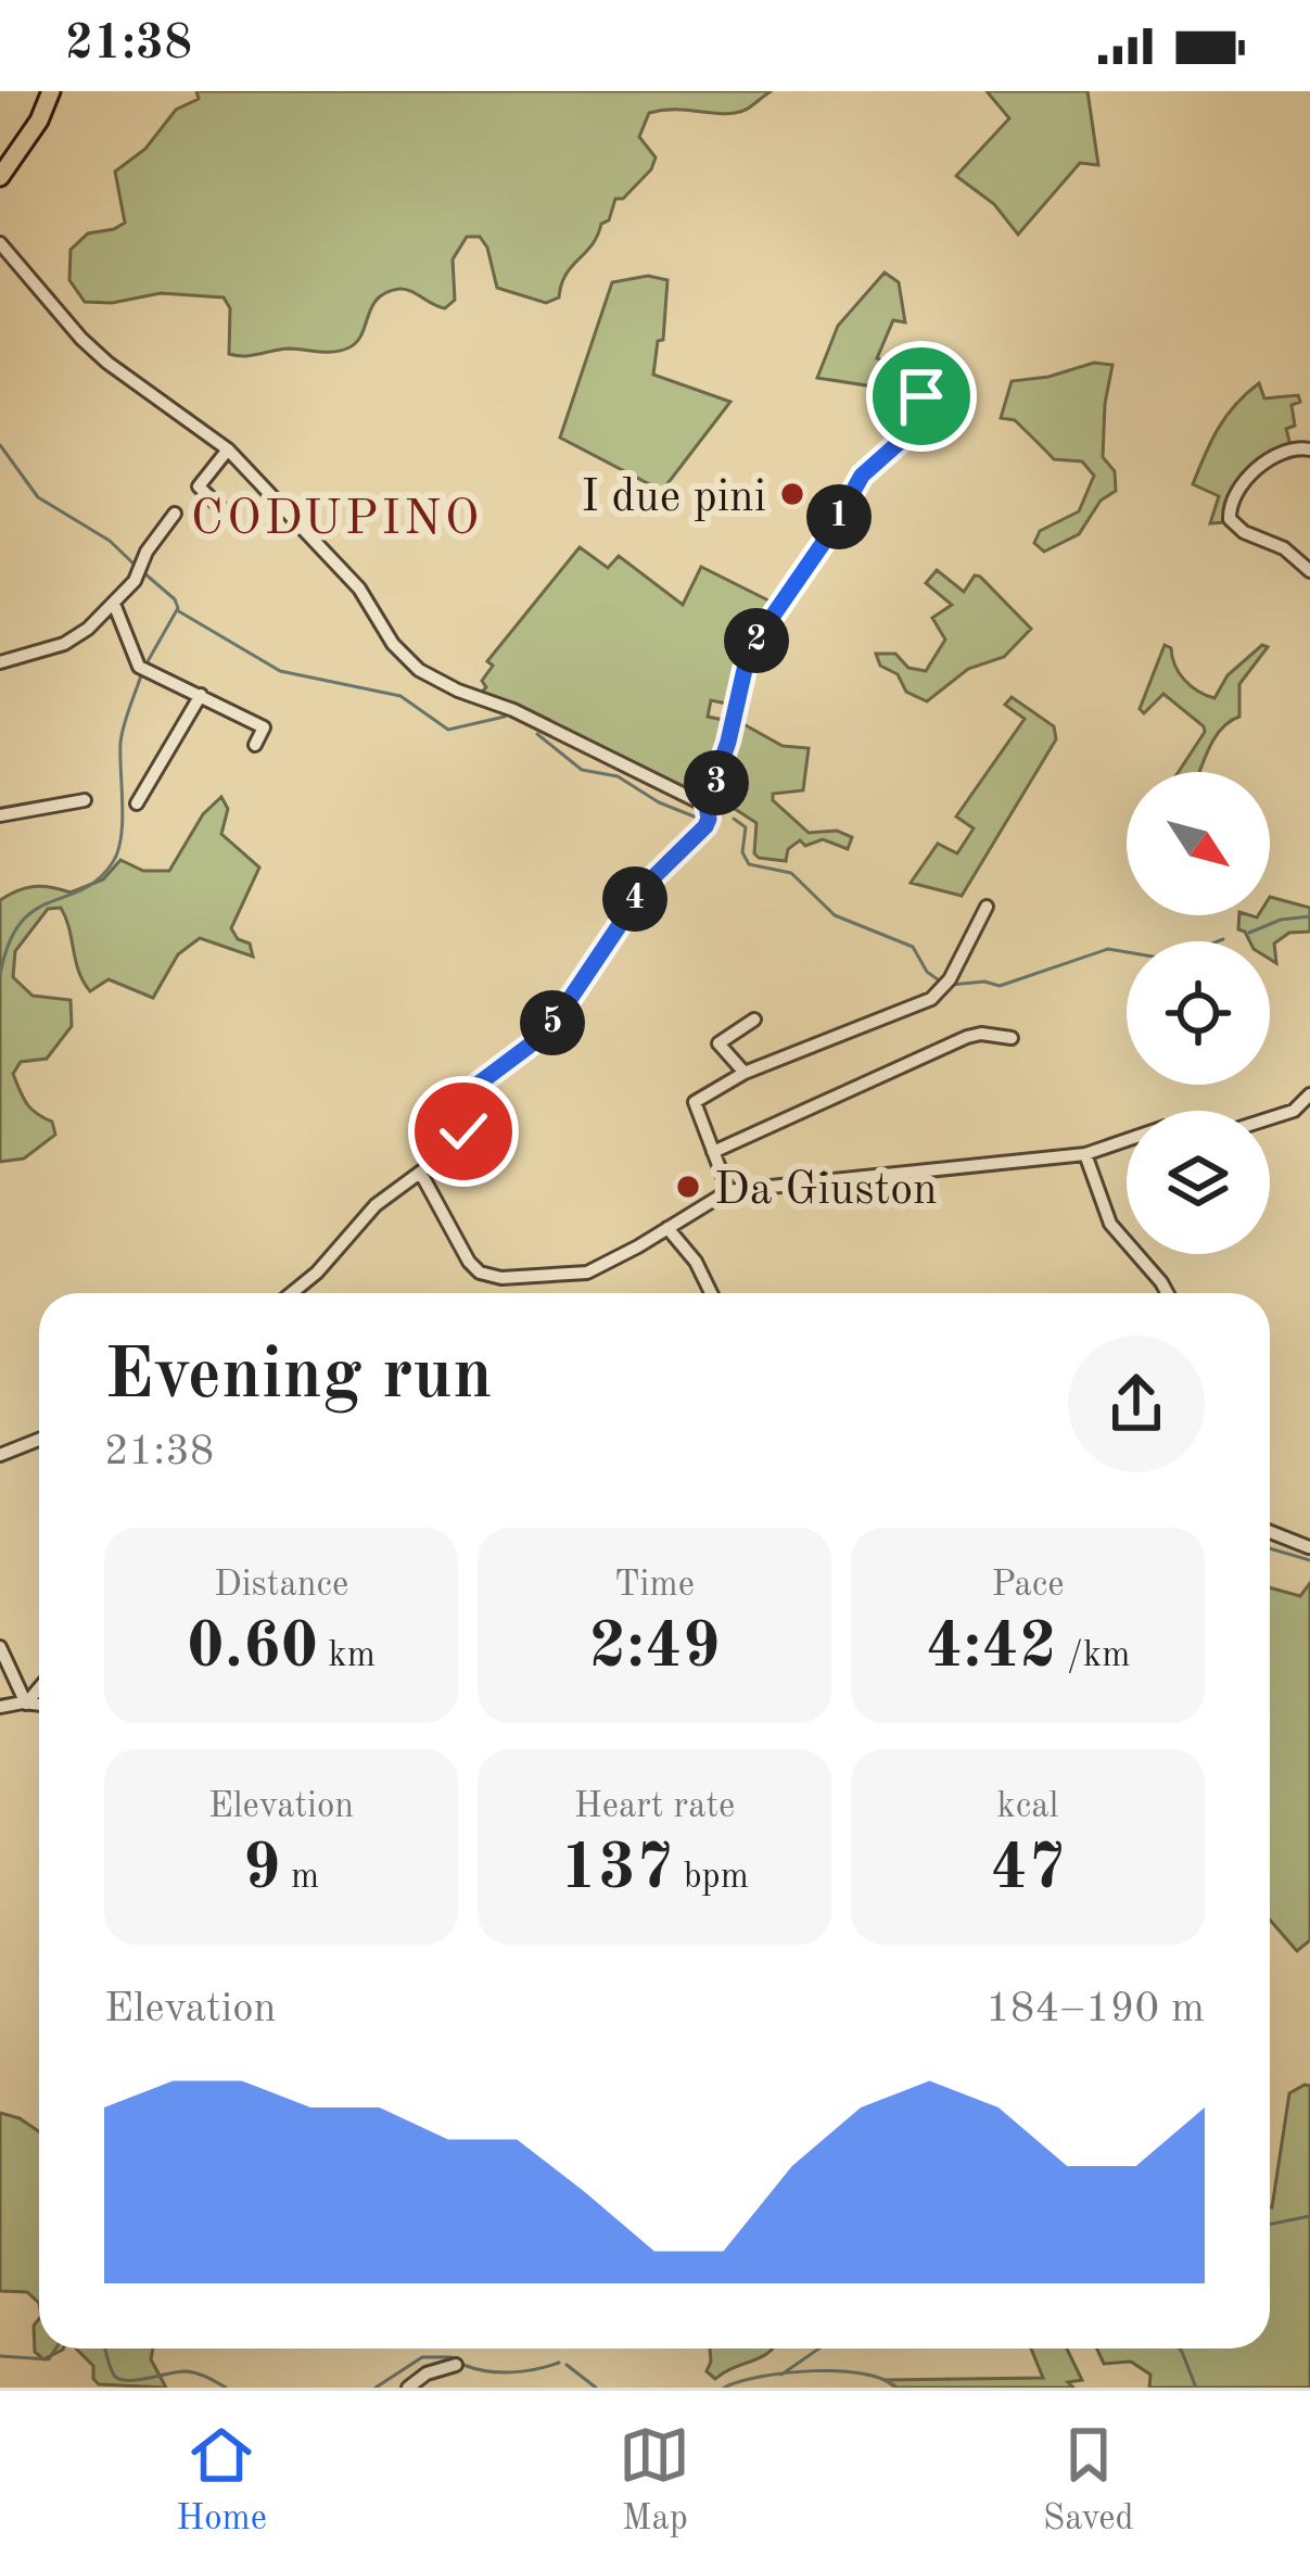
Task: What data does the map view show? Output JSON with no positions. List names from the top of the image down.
{
  "districts": ["CODUPINO"],
  "places": ["I due pini", "Da Giuston"],
  "north": "bottom right",
  "page": {
    "status": "21:38",
    "pins": [
      "1",
      "2",
      "3",
      "4",
      "5"
    ],
    "heading": ["Evening run", "21:38"],
    "stats": [
      ["Distance", "0.60 km"],
      ["Time", "2:49"],
      ["Pace", "4:42 /km"],
      ["Elevation", "9 m"],
      ["Heart rate", "137 bpm"],
      ["kcal", "47"]
    ],
    "chart": ["Elevation", "184–190 m"],
    "tabs": ["Home", "Map", "Saved"]
  }
}
